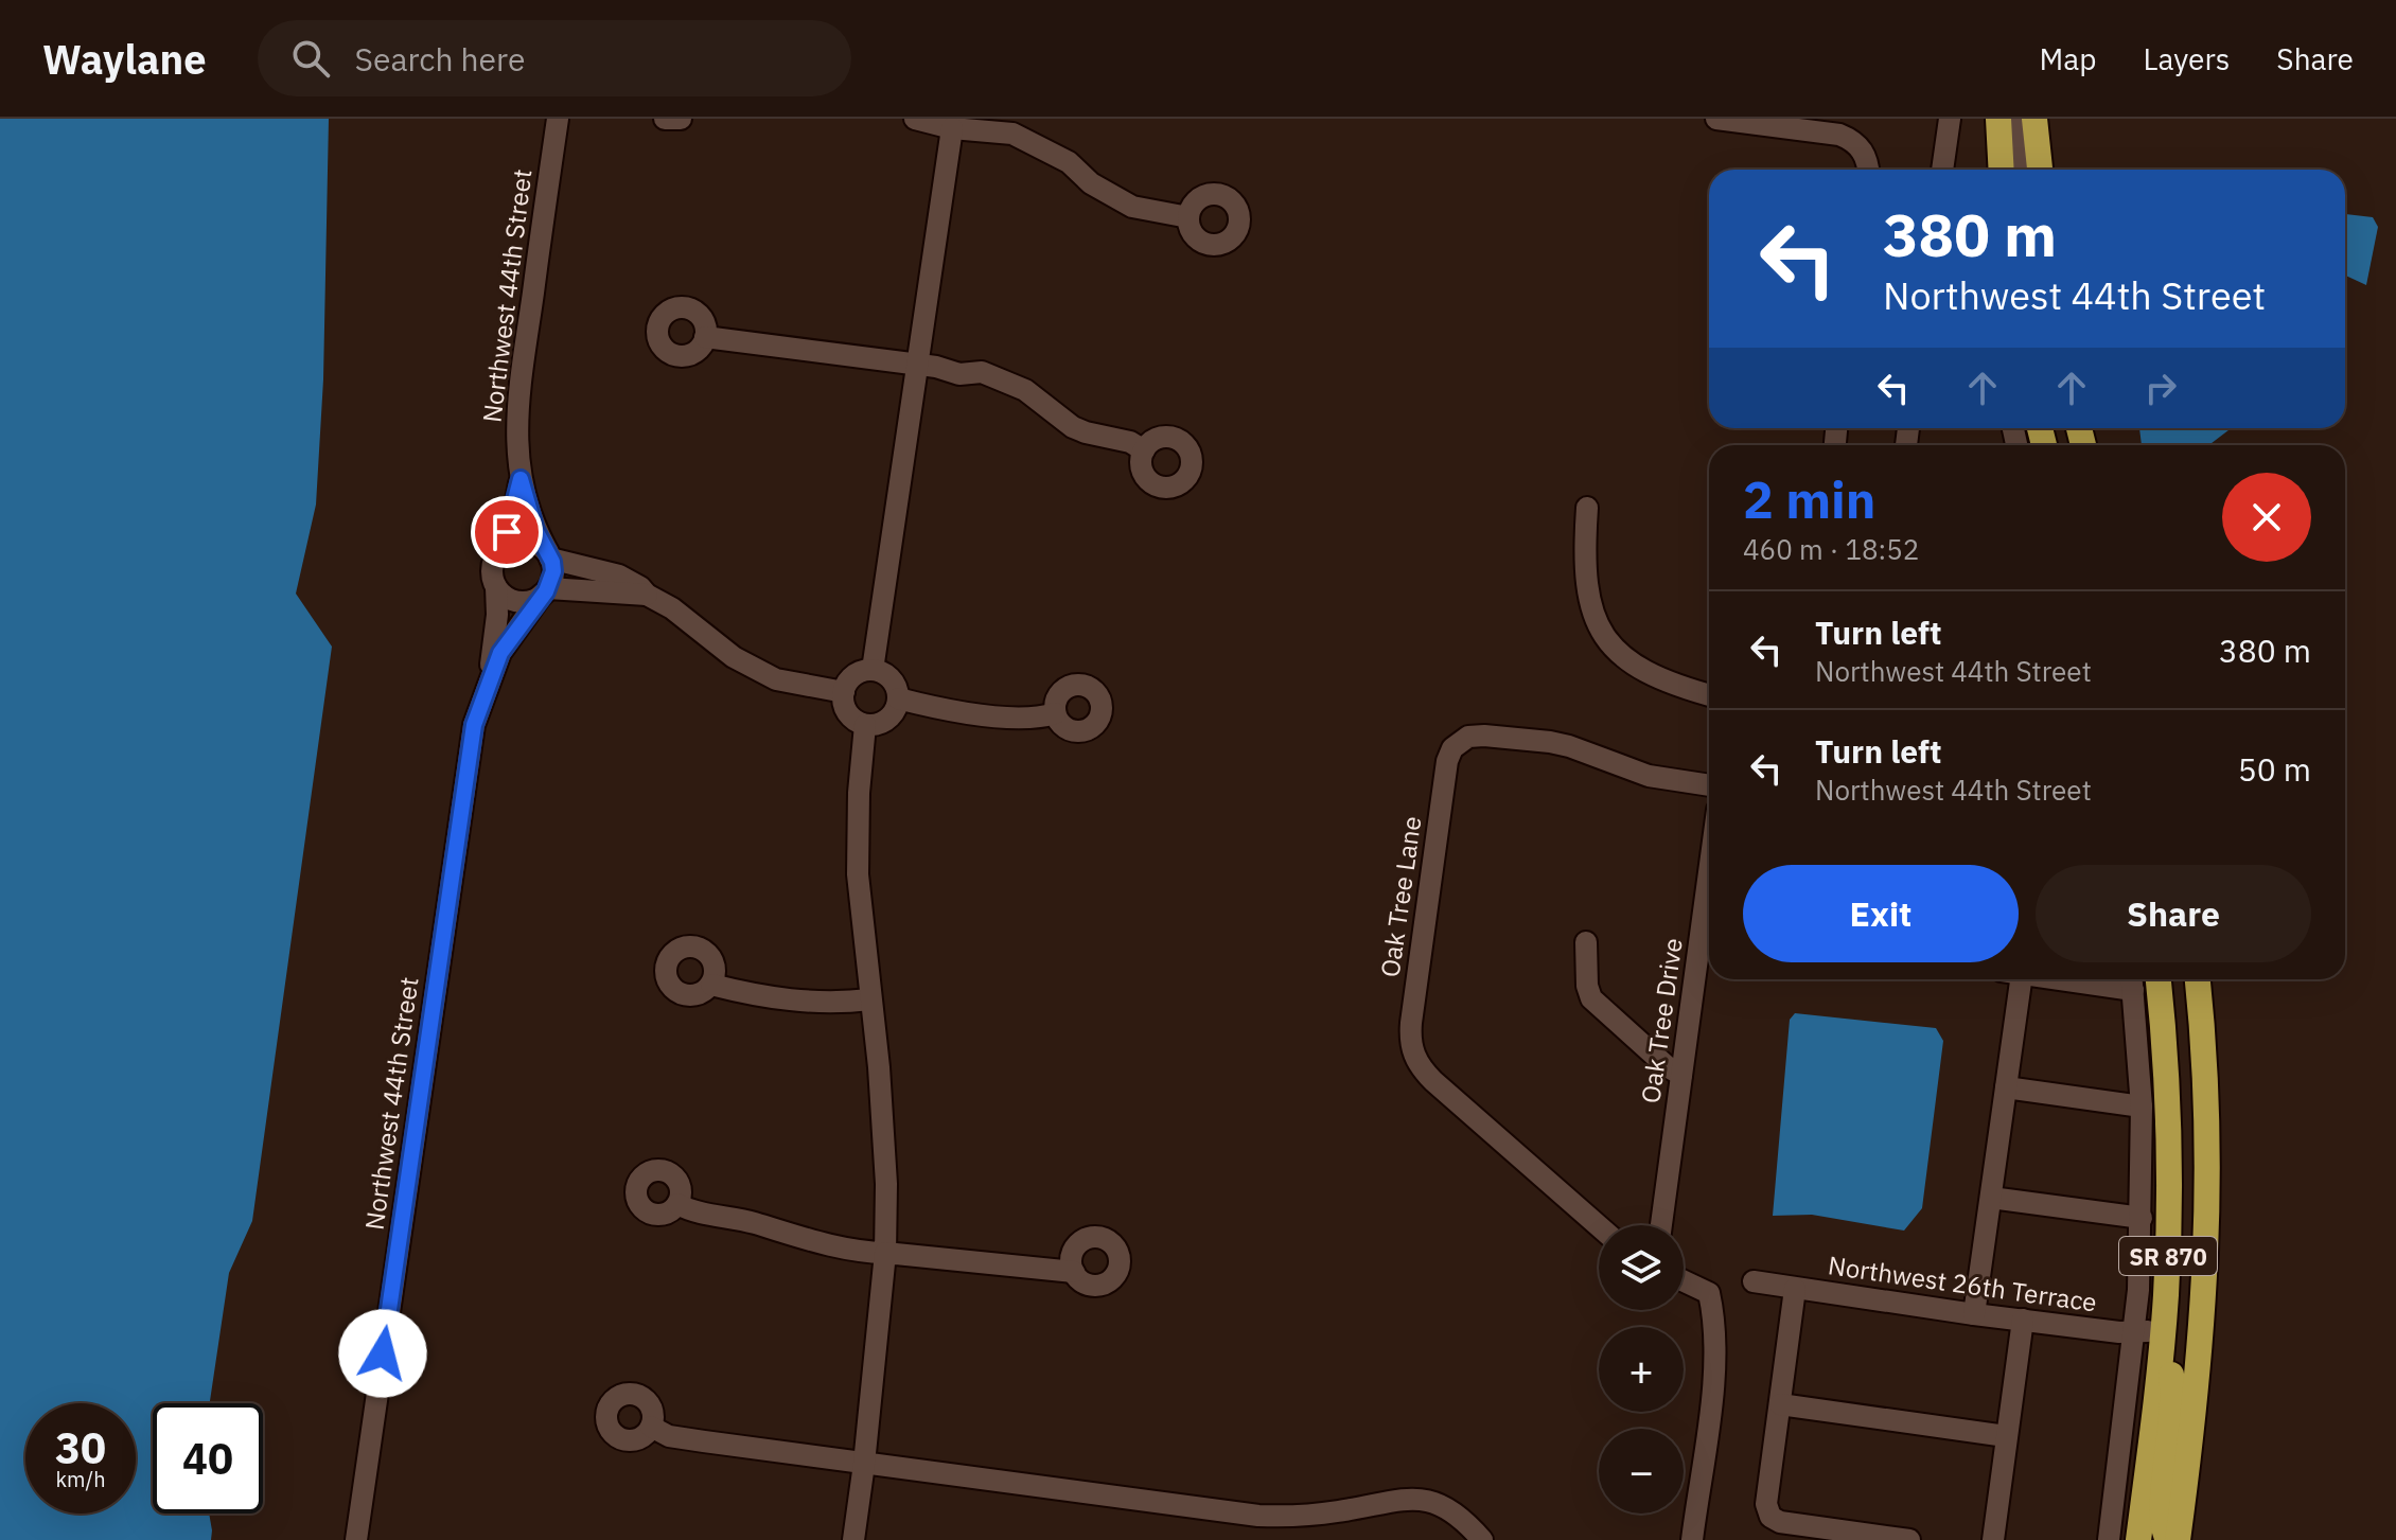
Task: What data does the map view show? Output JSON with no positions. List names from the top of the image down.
{
  "streets": {
    "highway": ["SR 870"],
    "street": [
      "Northwest 44th Street",
      "Oak Tree Lane",
      "Oak Tree Drive",
      "Northwest 26th Terrace"
    ]
  },
  "crossings": [
    ["SR 870", "Northwest 26th Terrace"]
  ],
  "page": {
    "header": "Waylane",
    "search": "Search here",
    "nav": ["Map", "Layers", "Share"],
    "turn": ["380 m", "Northwest 44th Street"],
    "heading": ["2 min", "460 m · 18:52"],
    "list": [
      {
        "name": "Turn left",
        "note": "Northwest 44th Street",
        "value": "380 m"
      },
      {
        "name": "Turn left",
        "note": "Northwest 44th Street",
        "value": "50 m"
      }
    ],
    "buttons": ["Exit", "Share"],
    "map_buttons": ["+", "−"],
    "speed": "30 km/h",
    "limit": "40"
  }
}
